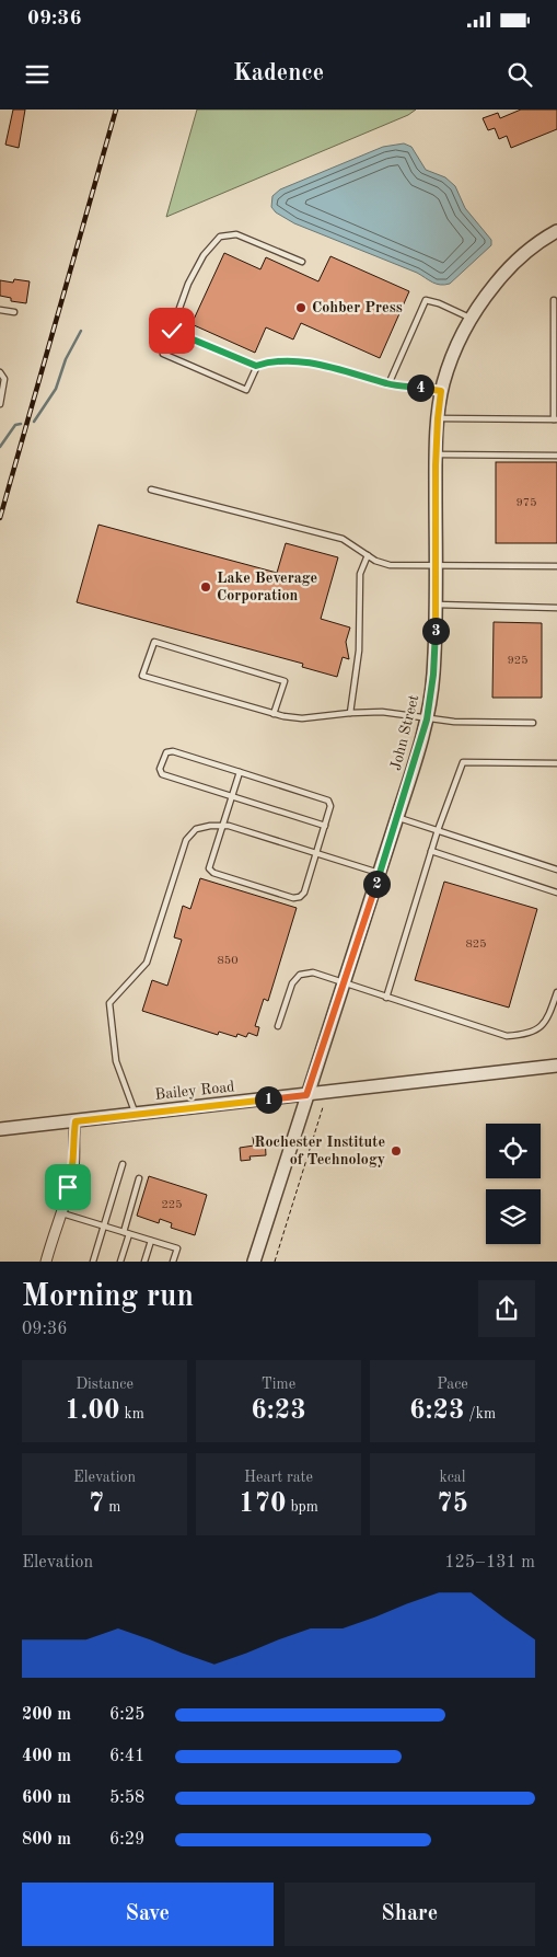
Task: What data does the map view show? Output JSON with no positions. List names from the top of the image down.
{
  "streets": {
    "street": ["John Street", "Bailey Road"]
  },
  "crossings": [
    ["John Street", "Bailey Road"]
  ],
  "places": ["Cohber Press", "Lake Beverage Corporation", "Rochester Institute of Technology"],
  "house_numbers": [
    "975",
    "925",
    "825",
    "850",
    "225"
  ],
  "page": {
    "status": "09:36",
    "header": "Kadence",
    "pins": [
      "4",
      "3",
      "2",
      "1"
    ],
    "heading": ["Morning run", "09:36"],
    "stats": [
      ["Distance", "1.00 km"],
      ["Time", "6:23"],
      ["Pace", "6:23 /km"],
      ["Elevation", "7 m"],
      ["Heart rate", "170 bpm"],
      ["kcal", "75"]
    ],
    "chart": ["Elevation", "125–131 m"],
    "list": [
      {
        "name": "200 m",
        "note": "6:25"
      },
      {
        "name": "400 m",
        "note": "6:41"
      },
      {
        "name": "600 m",
        "note": "5:58"
      },
      {
        "name": "800 m",
        "note": "6:29"
      }
    ],
    "buttons": ["Save", "Share"]
  }
}
